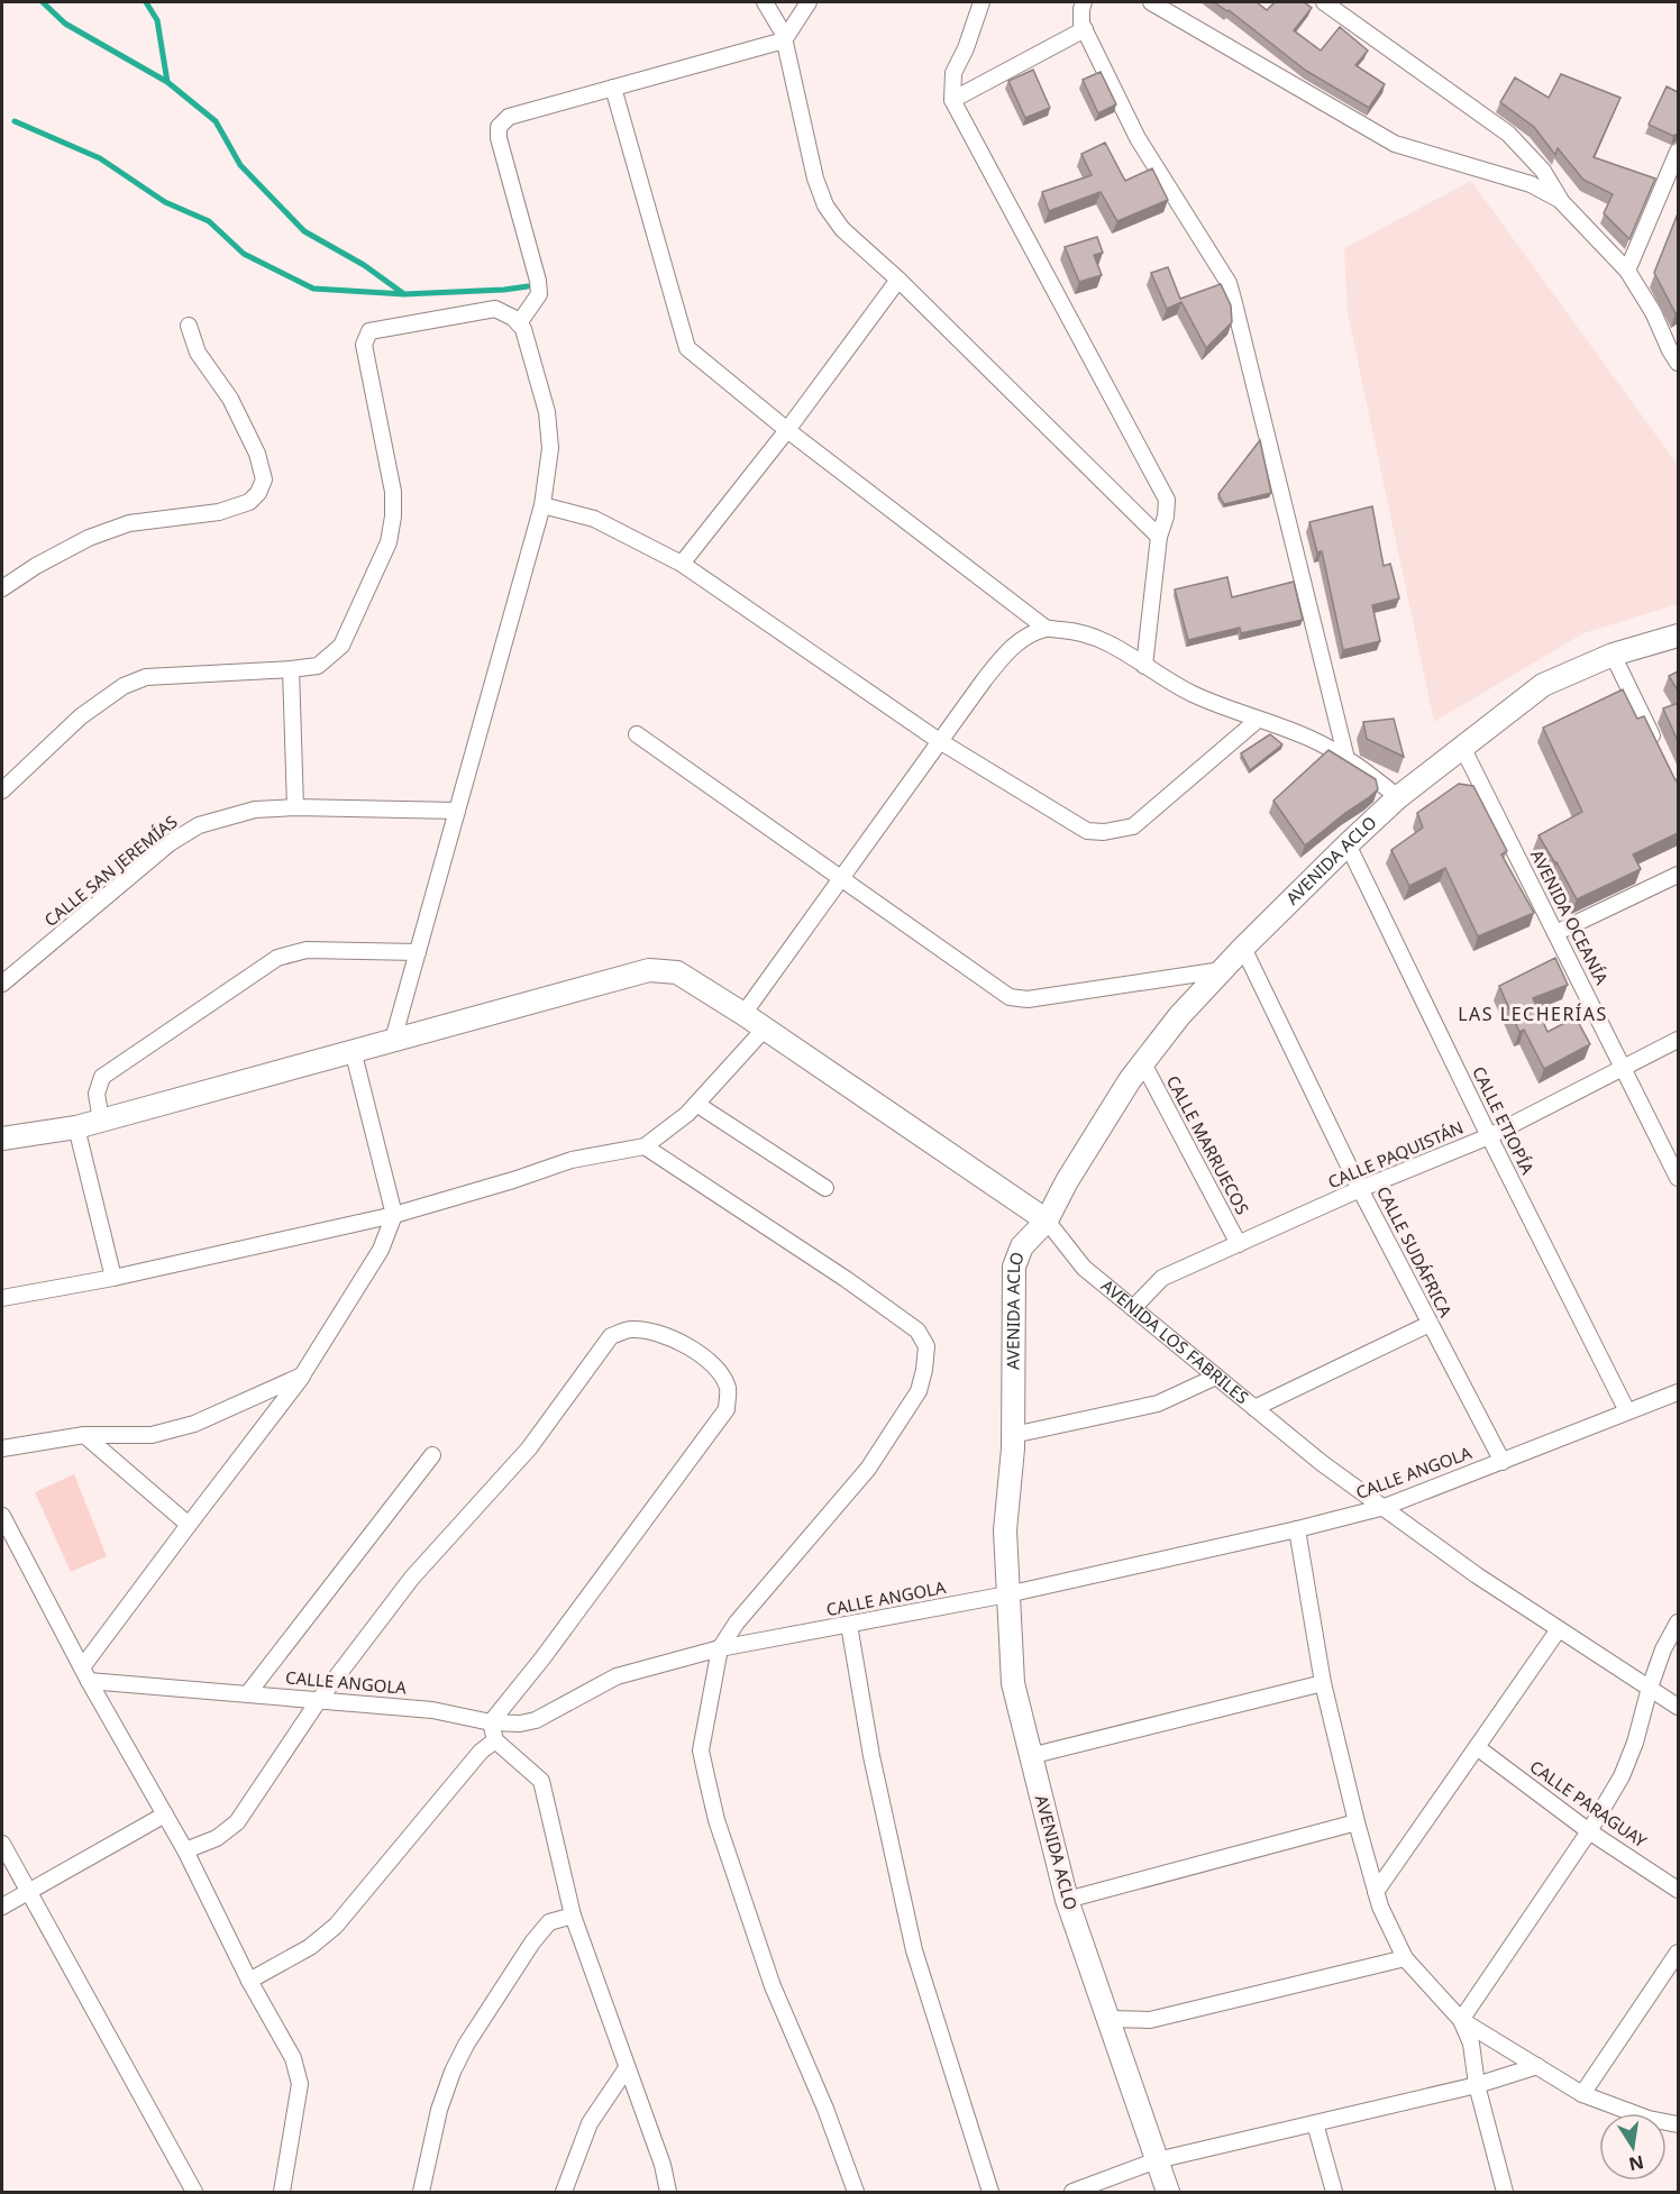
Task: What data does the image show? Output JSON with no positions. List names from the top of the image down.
{
  "streets": {
    "street": [
      "AVENIDA ACLO",
      "CALLE SAN JEREMÍAS",
      "AVENIDA OCEANÍA",
      "CALLE ETIOPÍA",
      "CALLE MARRUECOS",
      "CALLE PAQUISTÁN",
      "CALLE SUDÁFRICA",
      "AVENIDA LOS FABRILES",
      "CALLE ANGOLA",
      "CALLE PARAGUAY"
    ]
  },
  "crossings": [
    ["AVENIDA ACLO", "AVENIDA OCEANÍA"],
    ["AVENIDA ACLO", "CALLE ETIOPÍA"],
    ["AVENIDA ACLO", "CALLE MARRUECOS"],
    ["AVENIDA ACLO", "CALLE SUDÁFRICA"],
    ["AVENIDA ACLO", "AVENIDA LOS FABRILES"],
    ["AVENIDA ACLO", "CALLE ANGOLA"],
    ["AVENIDA OCEANÍA", "CALLE PAQUISTÁN"],
    ["CALLE ETIOPÍA", "CALLE PAQUISTÁN"],
    ["CALLE ETIOPÍA", "CALLE ANGOLA"],
    ["CALLE MARRUECOS", "CALLE PAQUISTÁN"],
    ["CALLE PAQUISTÁN", "CALLE SUDÁFRICA"],
    ["CALLE PAQUISTÁN", "AVENIDA LOS FABRILES"],
    ["CALLE SUDÁFRICA", "CALLE ANGOLA"],
    ["AVENIDA LOS FABRILES", "CALLE ANGOLA"]
  ],
  "districts": ["LAS LECHERÍAS"],
  "north": "bottom"
}
